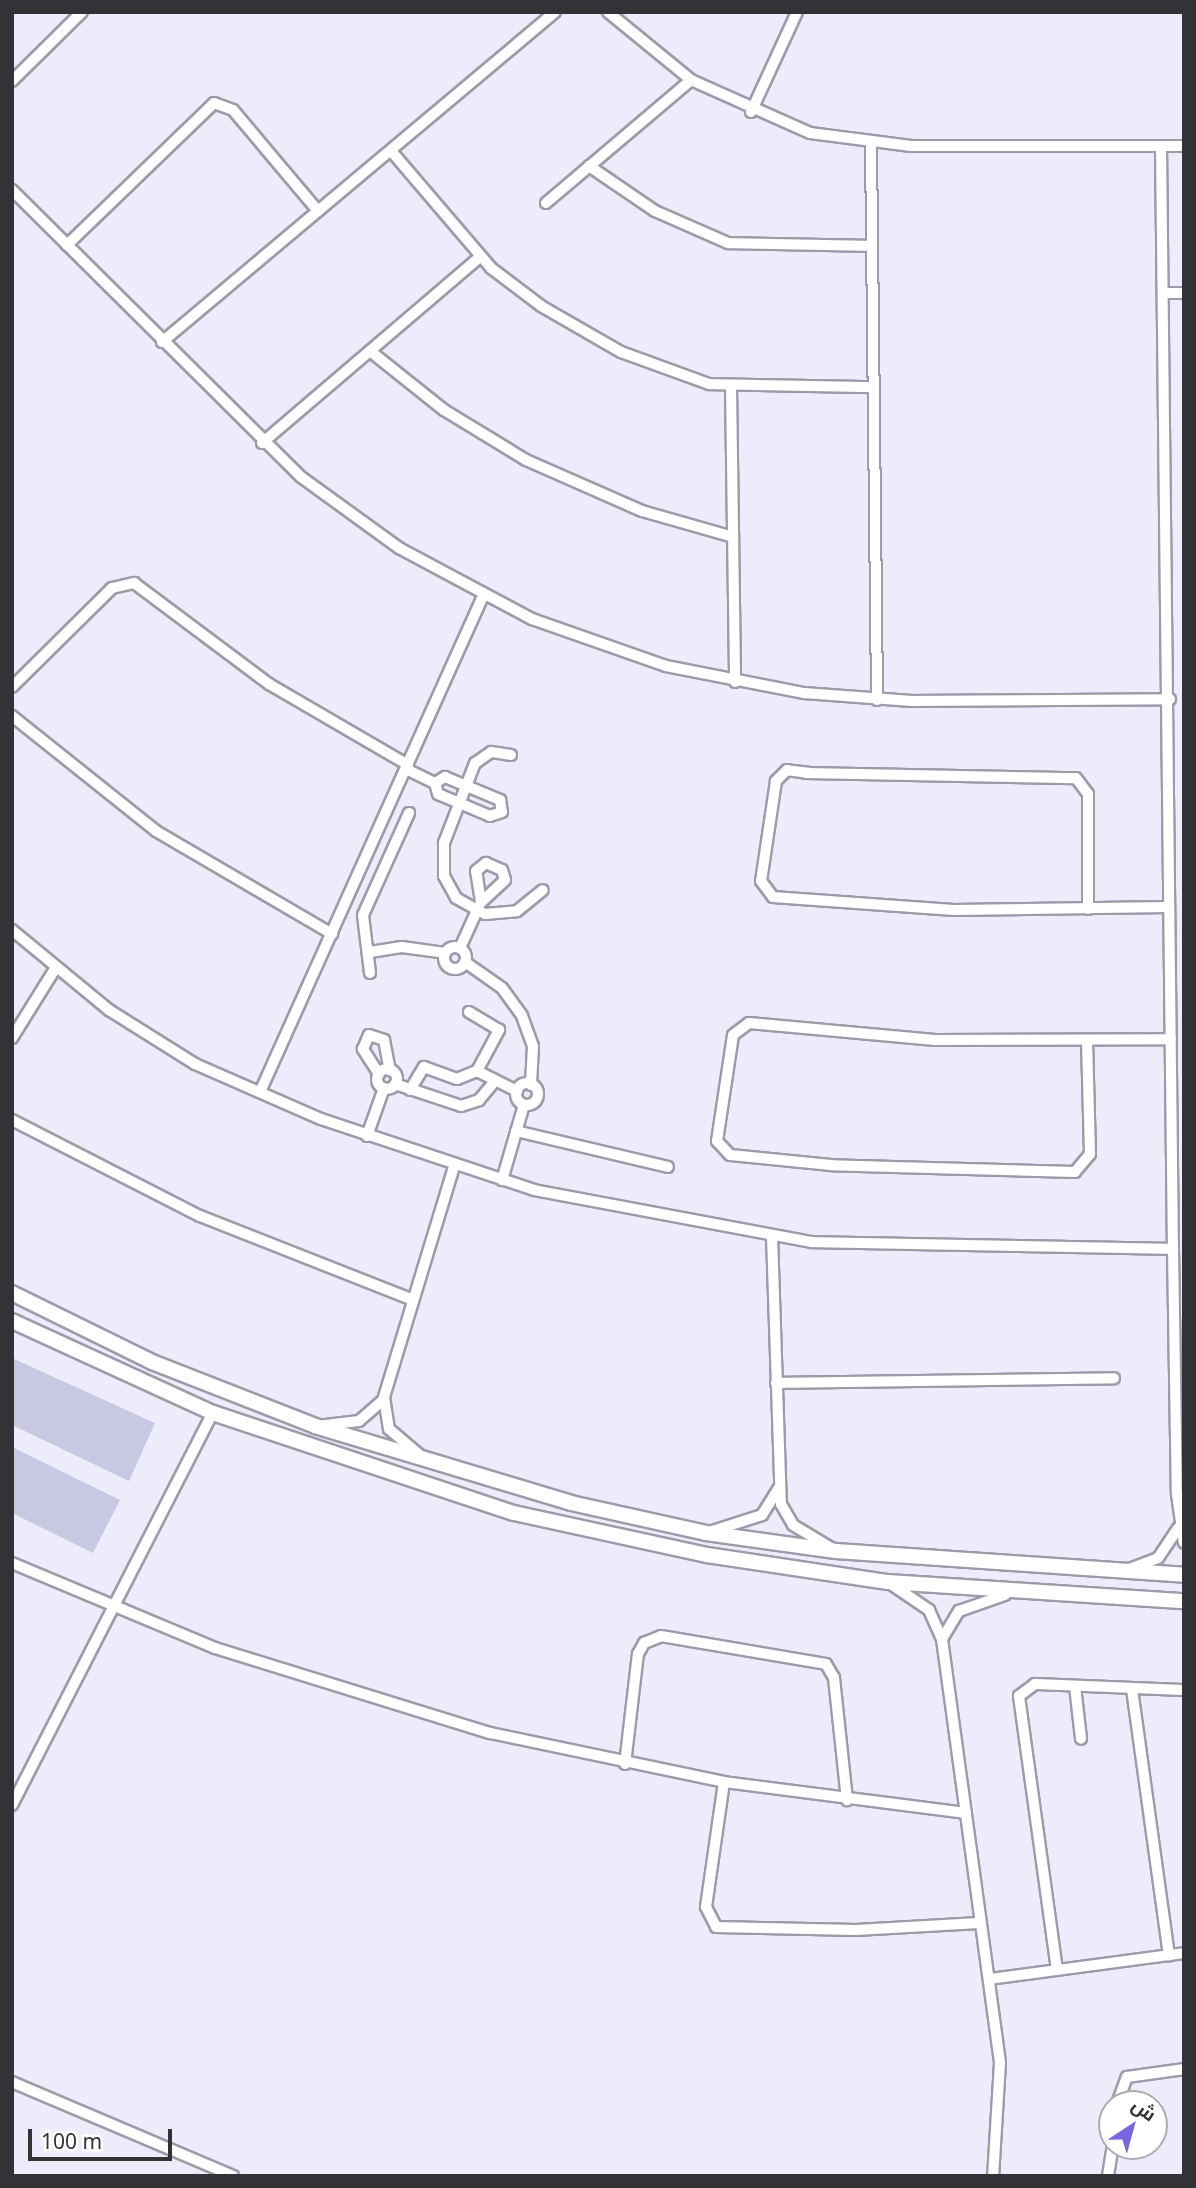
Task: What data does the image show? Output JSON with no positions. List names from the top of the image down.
{
  "scale_bar": "100 m",
  "north": "top right"
}
